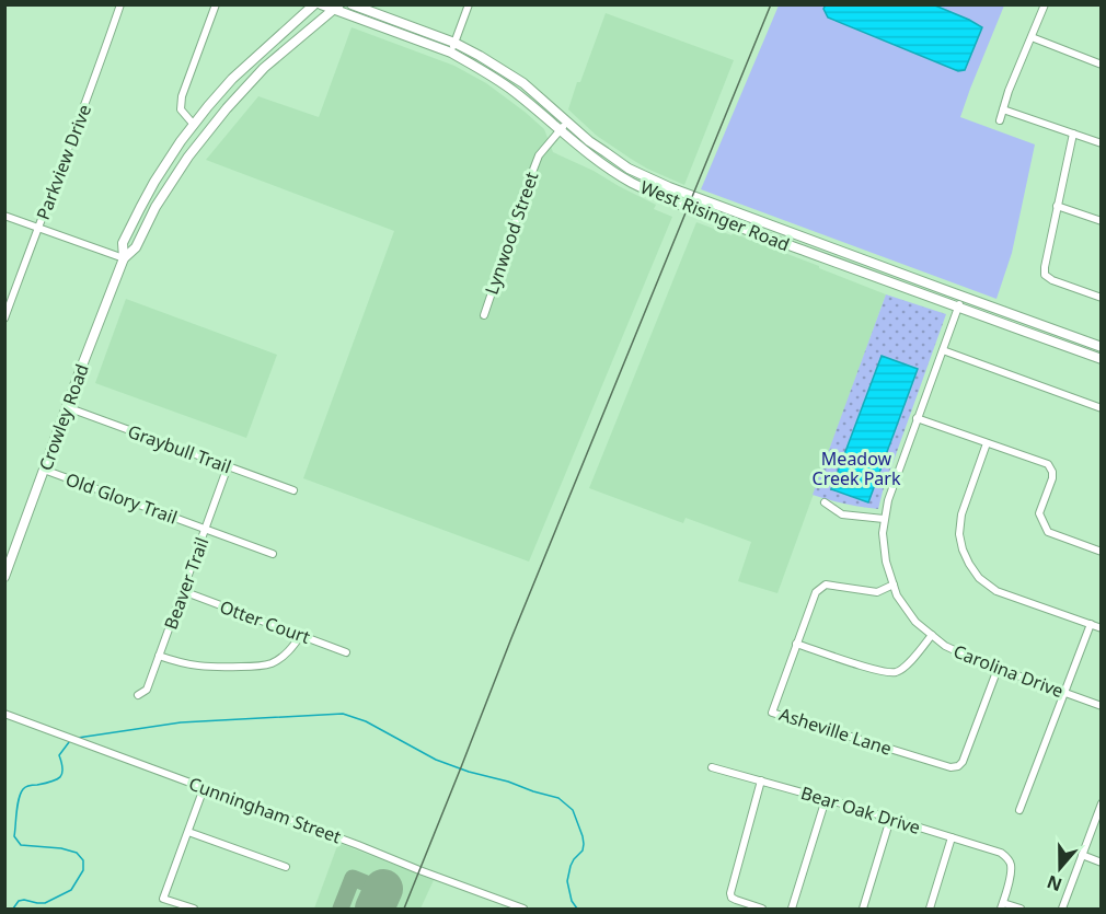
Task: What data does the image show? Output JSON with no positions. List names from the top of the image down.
{
  "streets": {
    "main road": ["West Risinger Road", "Crowley Road"],
    "street": [
      "Parkview Drive",
      "Lynwood Street",
      "Graybull Trail",
      "Old Glory Trail",
      "Beaver Trail",
      "Otter Court",
      "Carolina Drive",
      "Asheville Lane",
      "Cunningham Street",
      "Bear Oak Drive"
    ]
  },
  "crossings": [
    ["West Risinger Road", "Lynwood Street"],
    ["West Risinger Road", "Crowley Road"],
    ["West Risinger Road", "Carolina Drive"],
    ["Crowley Road", "Graybull Trail"],
    ["Crowley Road", "Old Glory Trail"],
    ["Graybull Trail", "Beaver Trail"],
    ["Old Glory Trail", "Beaver Trail"],
    ["Beaver Trail", "Otter Court"],
    ["Carolina Drive", "Asheville Lane"]
  ],
  "parks": ["Meadow Creek Park"],
  "north": "bottom"
}
